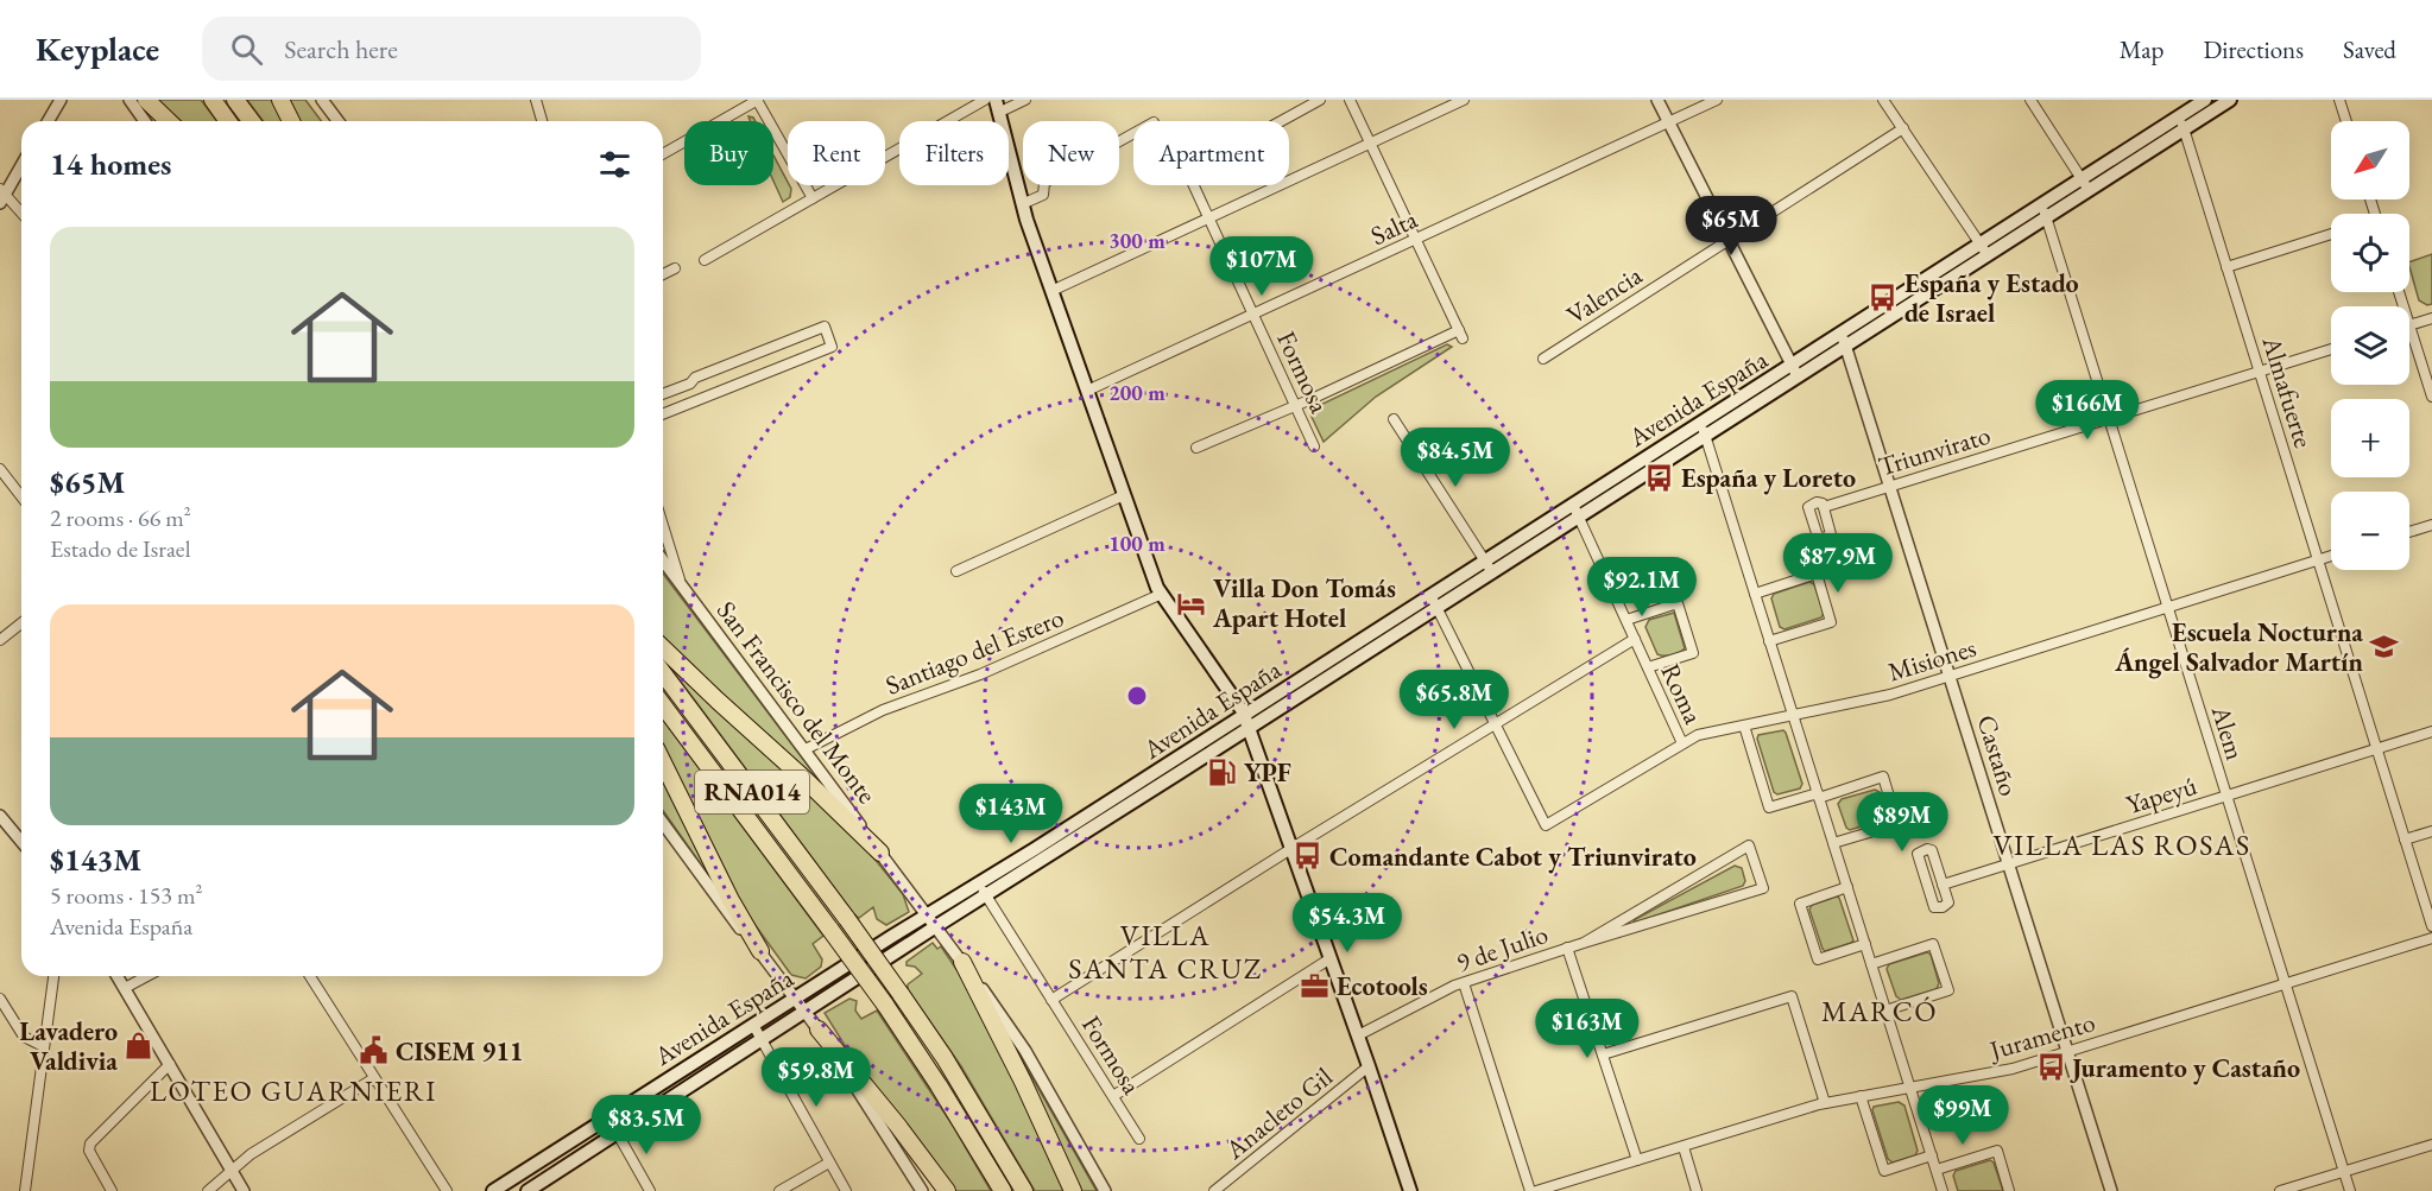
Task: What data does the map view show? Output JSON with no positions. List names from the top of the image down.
{
  "streets": {
    "highway": ["RNA014"],
    "main road": ["Avenida España"],
    "street": [
      "Salta",
      "Valencia",
      "Formosa",
      "Almafuerte",
      "Triunvirato",
      "Santiago del Estero",
      "Misiones",
      "Roma",
      "San Francisco del Monte",
      "Alem",
      "Castaño",
      "Yapeyú",
      "9 de Julio",
      "Juramento",
      "Anacleto Gil"
    ]
  },
  "crossings": [
    ["Salta", "Formosa"],
    ["Formosa", "Avenida España"],
    ["Almafuerte", "Avenida España"],
    ["Almafuerte", "Triunvirato"],
    ["Almafuerte", "Misiones"],
    ["Almafuerte", "Yapeyú"],
    ["Avenida España", "Roma"],
    ["Avenida España", "San Francisco del Monte"],
    ["Avenida España", "Alem"],
    ["Avenida España", "Castaño"],
    ["Triunvirato", "Alem"],
    ["Triunvirato", "Castaño"],
    ["Santiago del Estero", "San Francisco del Monte"],
    ["Misiones", "Roma"],
    ["Misiones", "Alem"],
    ["Misiones", "Castaño"],
    ["Alem", "Yapeyú"],
    ["Alem", "Juramento"],
    ["Castaño", "Yapeyú"],
    ["Castaño", "Juramento"]
  ],
  "districts": [
    "VILLA LAS ROSAS",
    "VILLA SANTA CRUZ",
    "MARCÓ",
    "LOTEO GUARNIERI"
  ],
  "places": {
    "bus stop": [
      "España y Estado de Israel",
      "España y Loreto",
      "Comandante Cabot y Triunvirato",
      "Juramento y Castaño"
    ],
    "hotel": ["Villa Don Tomás Apart Hotel"],
    "school or university": ["Escuela Nocturna Ángel Salvador Martín"],
    "fuel station": ["YPF"],
    "office": ["Ecotools"],
    "shop": ["Lavadero Valdivia"],
    "public building": ["CISEM 911"]
  },
  "north": "bottom left",
  "page": {
    "header": "Keyplace",
    "search": "Search here",
    "nav": ["Map", "Directions", "Saved"],
    "map_buttons": ["+", "−"],
    "chip": [
      "Buy",
      "Rent",
      "Filters",
      "New",
      "Apartment"
    ],
    "heading": "14 homes",
    "price": [
      "$65M",
      "$107M",
      "$166M",
      "$84.5M",
      "$87.9M",
      "$92.1M",
      "$65.8M",
      "$143M",
      "$89M",
      "$54.3M",
      "$163M",
      "$59.8M",
      "$99M",
      "$83.5M"
    ],
    "list": [
      {
        "name": "$65M",
        "note": "2 rooms · 66 m² · Estado de Israel"
      },
      {
        "name": "$143M",
        "note": "5 rooms · 153 m² · Avenida España"
      }
    ]
  },
  "rings": ["300 m", "200 m", "100 m"]
}
